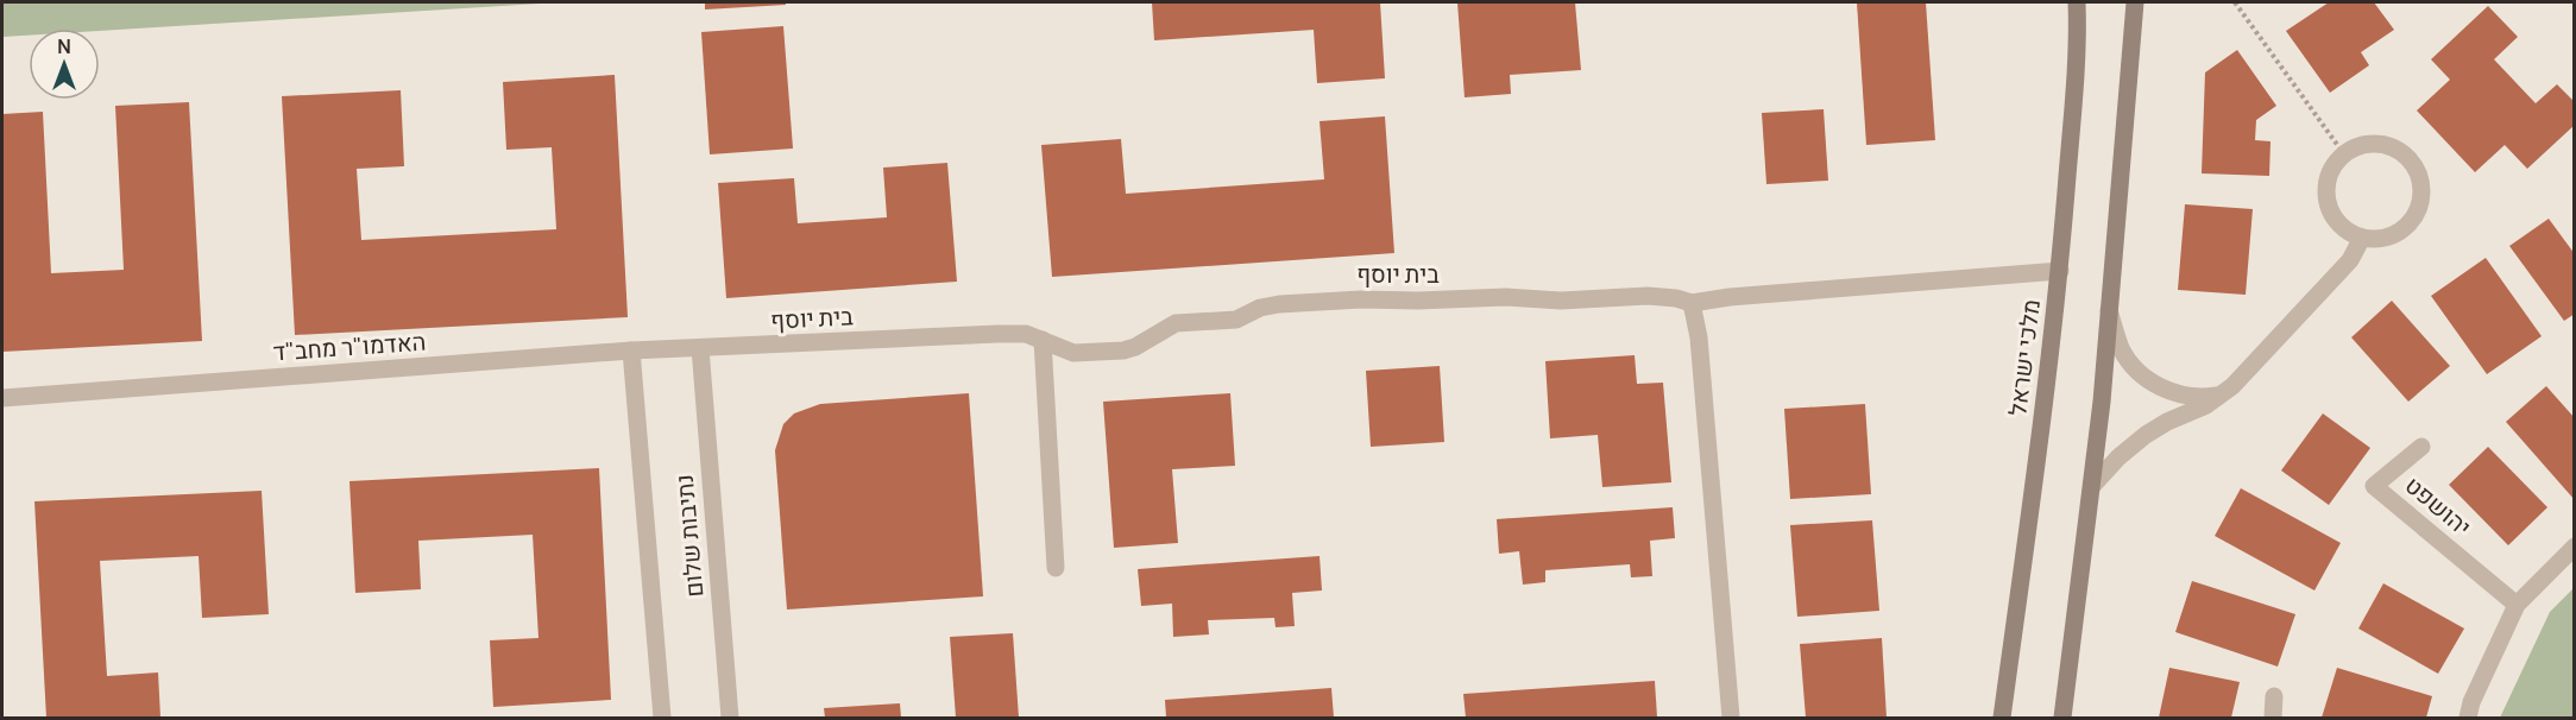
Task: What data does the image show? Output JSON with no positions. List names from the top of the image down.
{
  "streets": {
    "street": [
      "בית יוסף",
      "האדמו\"ר מחב\"ד",
      "מלכי ישראל",
      "יהושפט",
      "נתיבות שלום"
    ]
  },
  "crossings": [
    ["בית יוסף", "האדמו\"ר מחב\"ד"],
    ["בית יוסף", "מלכי ישראל"],
    ["בית יוסף", "נתיבות שלום"],
    ["האדמו\"ר מחב\"ד", "נתיבות שלום"]
  ],
  "north": "top"
}
